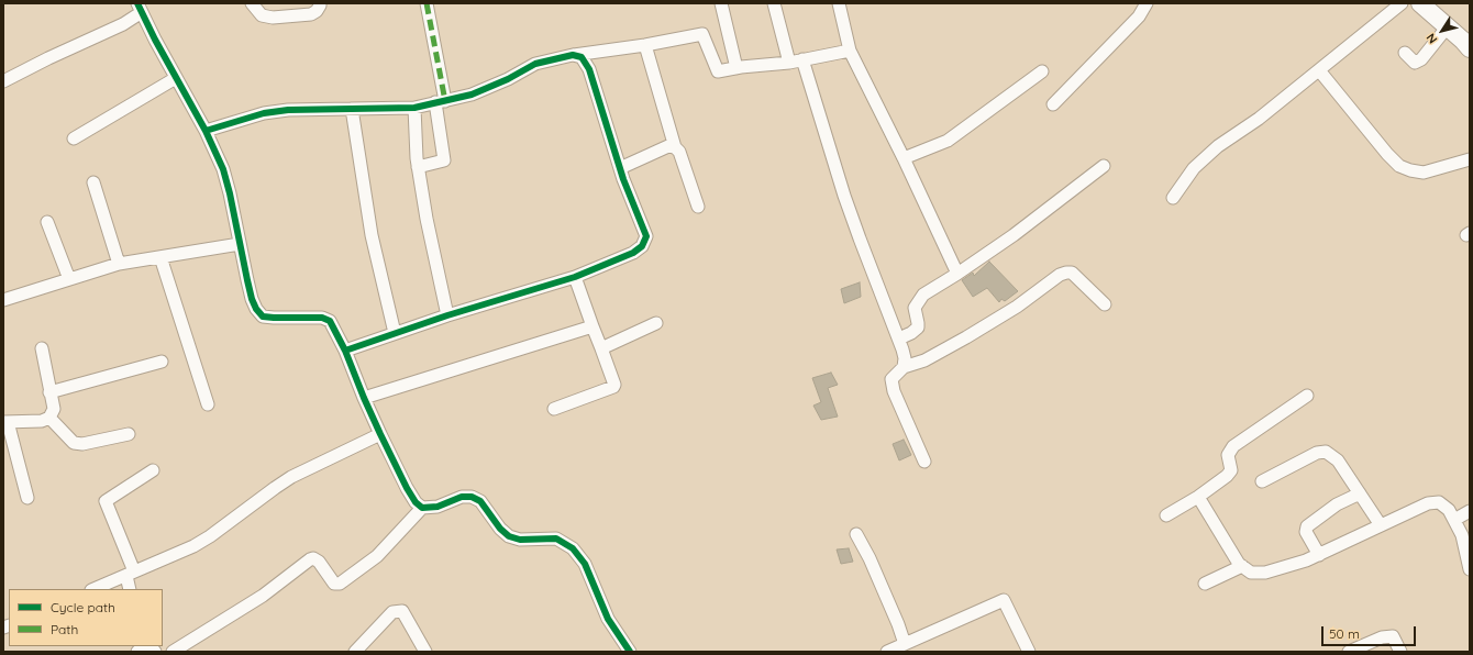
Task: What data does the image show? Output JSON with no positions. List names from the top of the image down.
{
  "legend": ["Cycle path", "Path"],
  "scale_bar": "50 m",
  "north": "bottom left"
}
